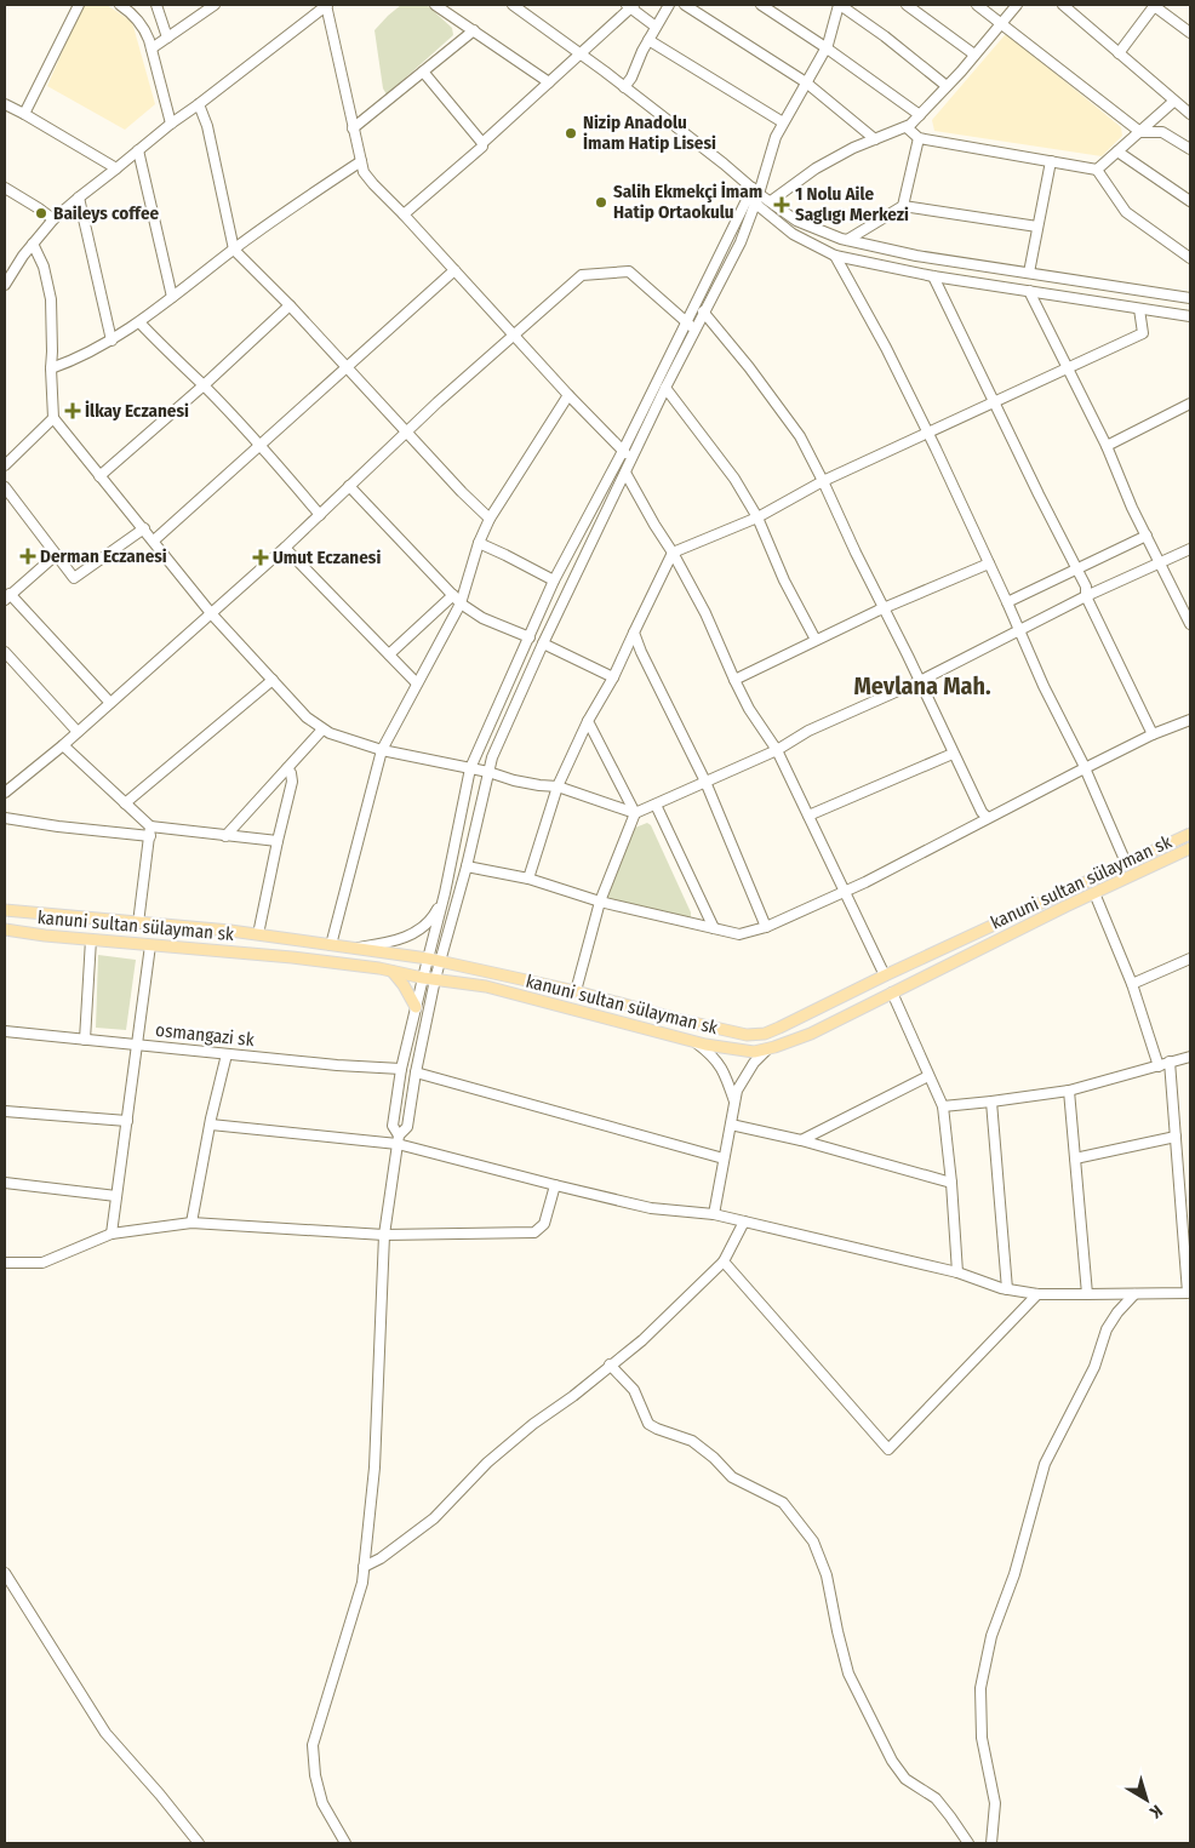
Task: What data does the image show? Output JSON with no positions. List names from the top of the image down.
{
  "streets": {
    "main road": ["kanuni sultan sülayman sk"],
    "street": ["osmangazi sk"]
  },
  "districts": ["Mevlana Mah."],
  "places": {
    "other": ["Nizip Anadolu İmam Hatip Lisesi", "Salih Ekmekçi İmam Hatip Ortaokulu", "Baileys coffee"],
    "health": [
      "1 Nolu Aile Saglıgı Merkezi",
      "İlkay Eczanesi",
      "Derman Eczanesi",
      "Umut Eczanesi"
    ]
  },
  "north": "bottom right"
}
